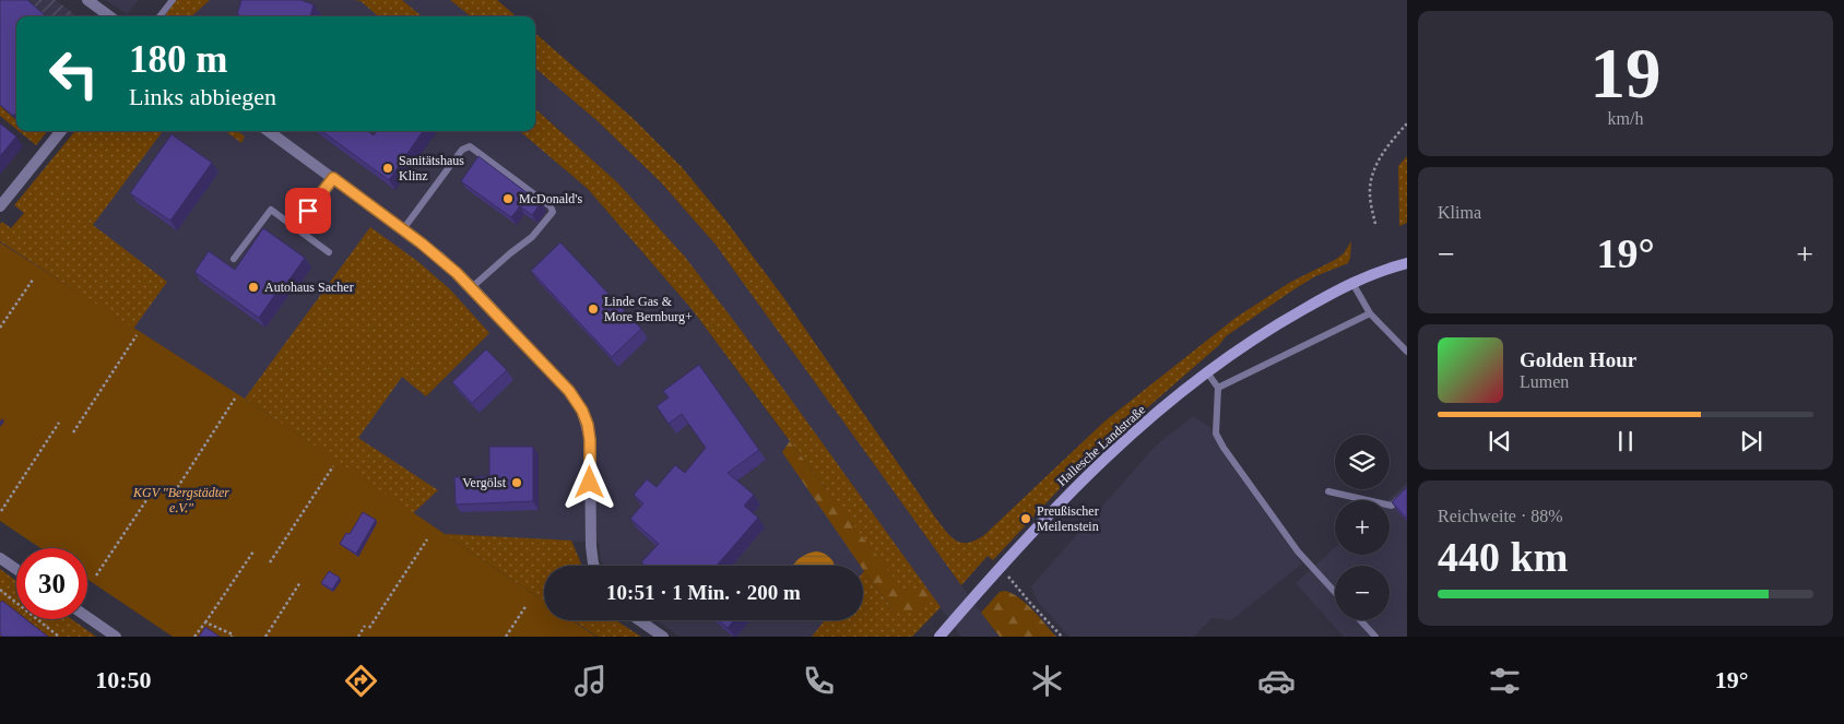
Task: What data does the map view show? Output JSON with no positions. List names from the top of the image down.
{
  "streets": {
    "main road": ["Hallesche Landstraße"]
  },
  "parks": ["KGV \"Bergstädter e.V.\""],
  "places": [
    "Sanitätshaus Klinz",
    "McDonald's",
    "Autohaus Sacher",
    "Linde Gas & More Bernburg+",
    "Vergölst",
    "Preußischer Meilenstein"
  ],
  "page": {
    "tile": [
      ["19", "km/h"],
      "Klima",
      ["Reichweite · 88%", "440 km"]
    ],
    "turn": ["180 m", "Links abbiegen"],
    "heat": ["−", "19°", "+"],
    "song": ["Golden Hour", "Lumen"],
    "map_buttons": ["+", "−"],
    "limit": "30",
    "trip": "10:51 · 1 Min. · 200 m",
    "tabs": ["10:50", "19°"]
  }
}
